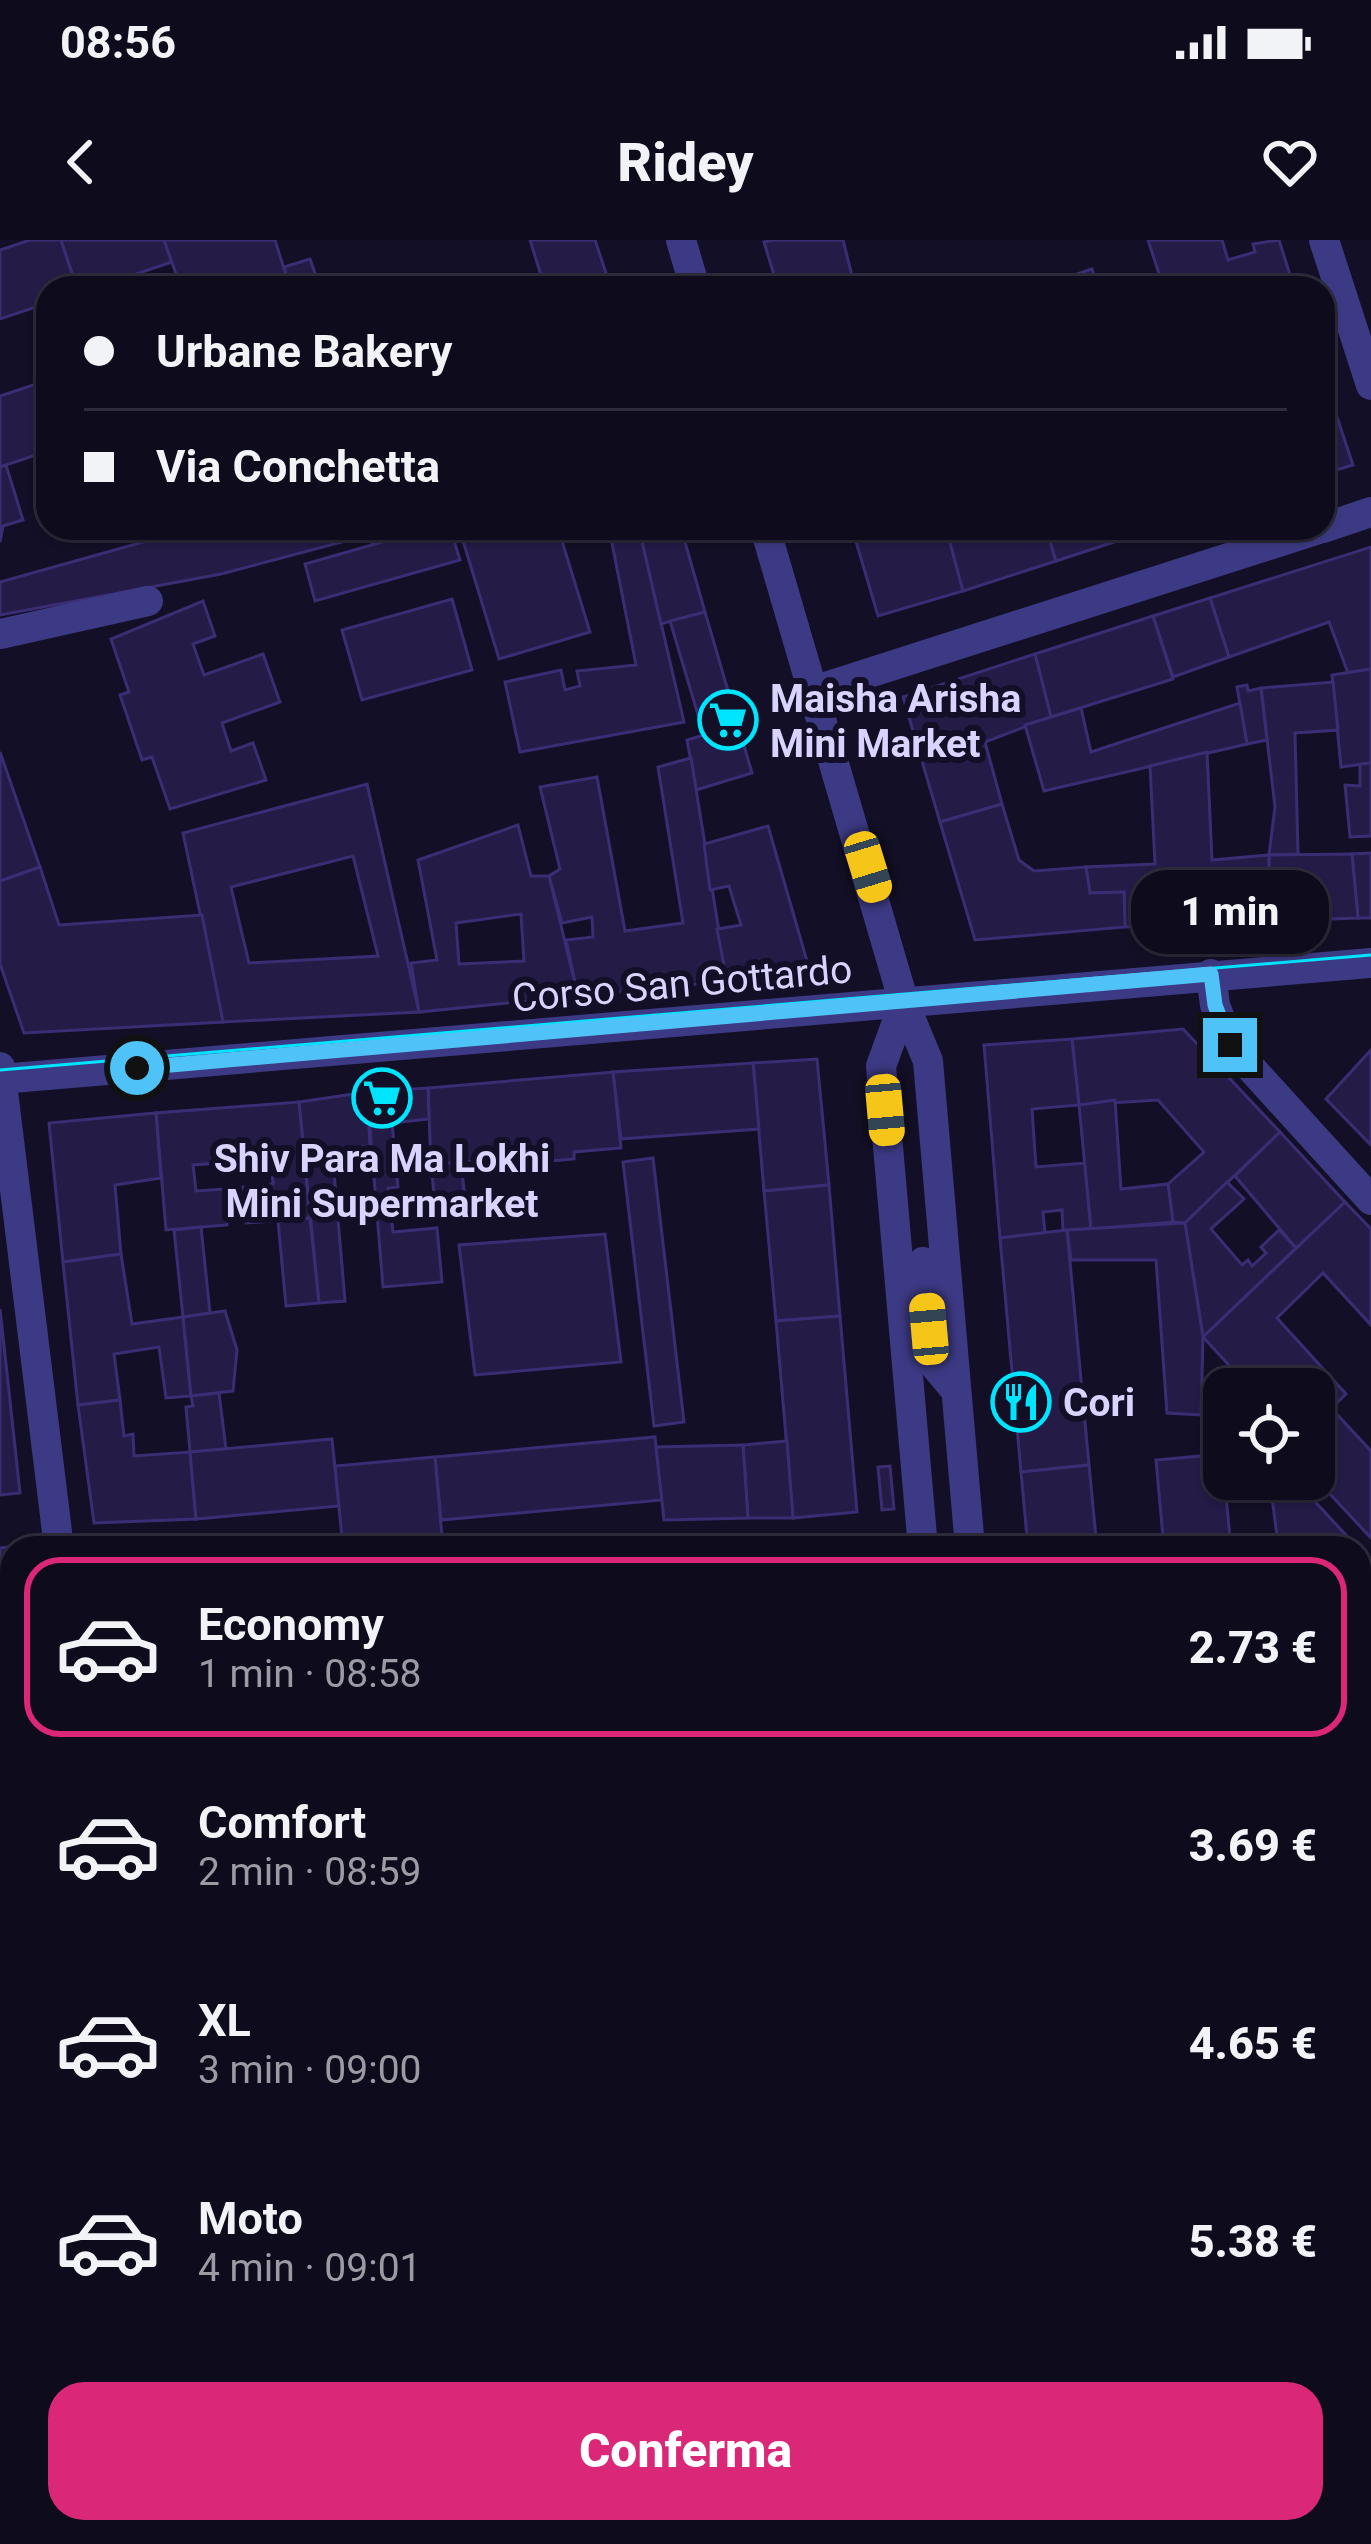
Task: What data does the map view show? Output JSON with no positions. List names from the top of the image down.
{
  "streets": {
    "street": ["Corso San Gottardo"]
  },
  "places": {
    "supermarket": ["Maisha Arisha Mini Market", "Shiv Para Ma Lokhi Mini Supermarket"],
    "restaurant": ["Cori"]
  },
  "page": {
    "status": "08:56",
    "header": "Ridey",
    "banner": ["Urbane Bakery", "Via Conchetta"],
    "bubble": "1 min",
    "list": [
      {
        "name": "Economy",
        "note": "1 min · 08:58",
        "value": "2.73 €"
      },
      {
        "name": "Comfort",
        "note": "2 min · 08:59",
        "value": "3.69 €"
      },
      {
        "name": "XL",
        "note": "3 min · 09:00",
        "value": "4.65 €"
      },
      {
        "name": "Moto",
        "note": "4 min · 09:01",
        "value": "5.38 €"
      }
    ],
    "buttons": "Conferma"
  }
}
